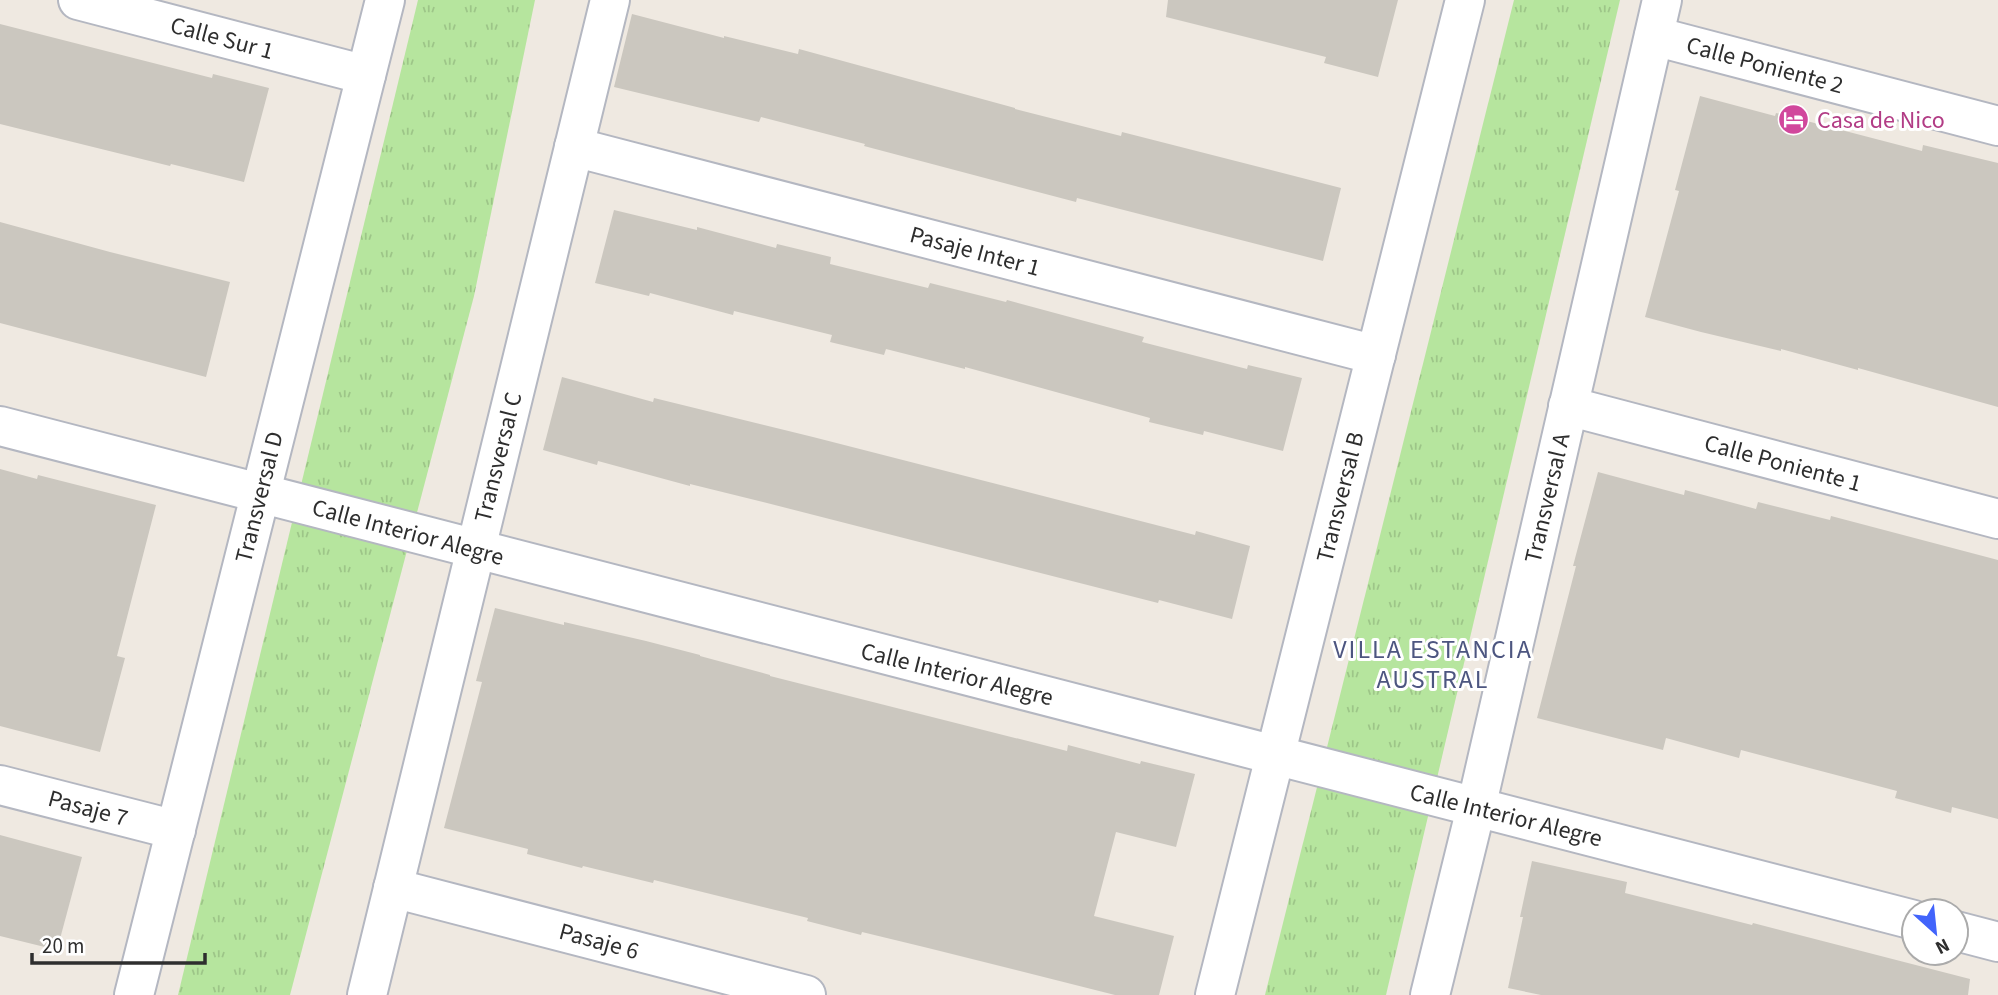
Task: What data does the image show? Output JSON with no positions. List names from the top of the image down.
{
  "streets": {
    "street": [
      "Calle Sur 1",
      "Calle Poniente 2",
      "Pasaje Inter 1",
      "Transversal C",
      "Calle Poniente 1",
      "Transversal D",
      "Transversal B",
      "Transversal A",
      "Calle Interior Alegre",
      "Pasaje 7",
      "Pasaje 6"
    ]
  },
  "crossings": [
    ["Calle Sur 1", "Transversal D"],
    ["Calle Poniente 2", "Transversal A"],
    ["Pasaje Inter 1", "Transversal C"],
    ["Pasaje Inter 1", "Transversal B"],
    ["Transversal C", "Calle Interior Alegre"],
    ["Transversal C", "Pasaje 6"],
    ["Calle Poniente 1", "Transversal A"],
    ["Transversal D", "Calle Interior Alegre"],
    ["Transversal D", "Pasaje 7"],
    ["Transversal B", "Calle Interior Alegre"],
    ["Transversal A", "Calle Interior Alegre"]
  ],
  "districts": ["VILLA ESTANCIA AUSTRAL"],
  "places": {
    "hotel": ["Casa de Nico"]
  },
  "scale_bar": "20 m",
  "north": "bottom right"
}
